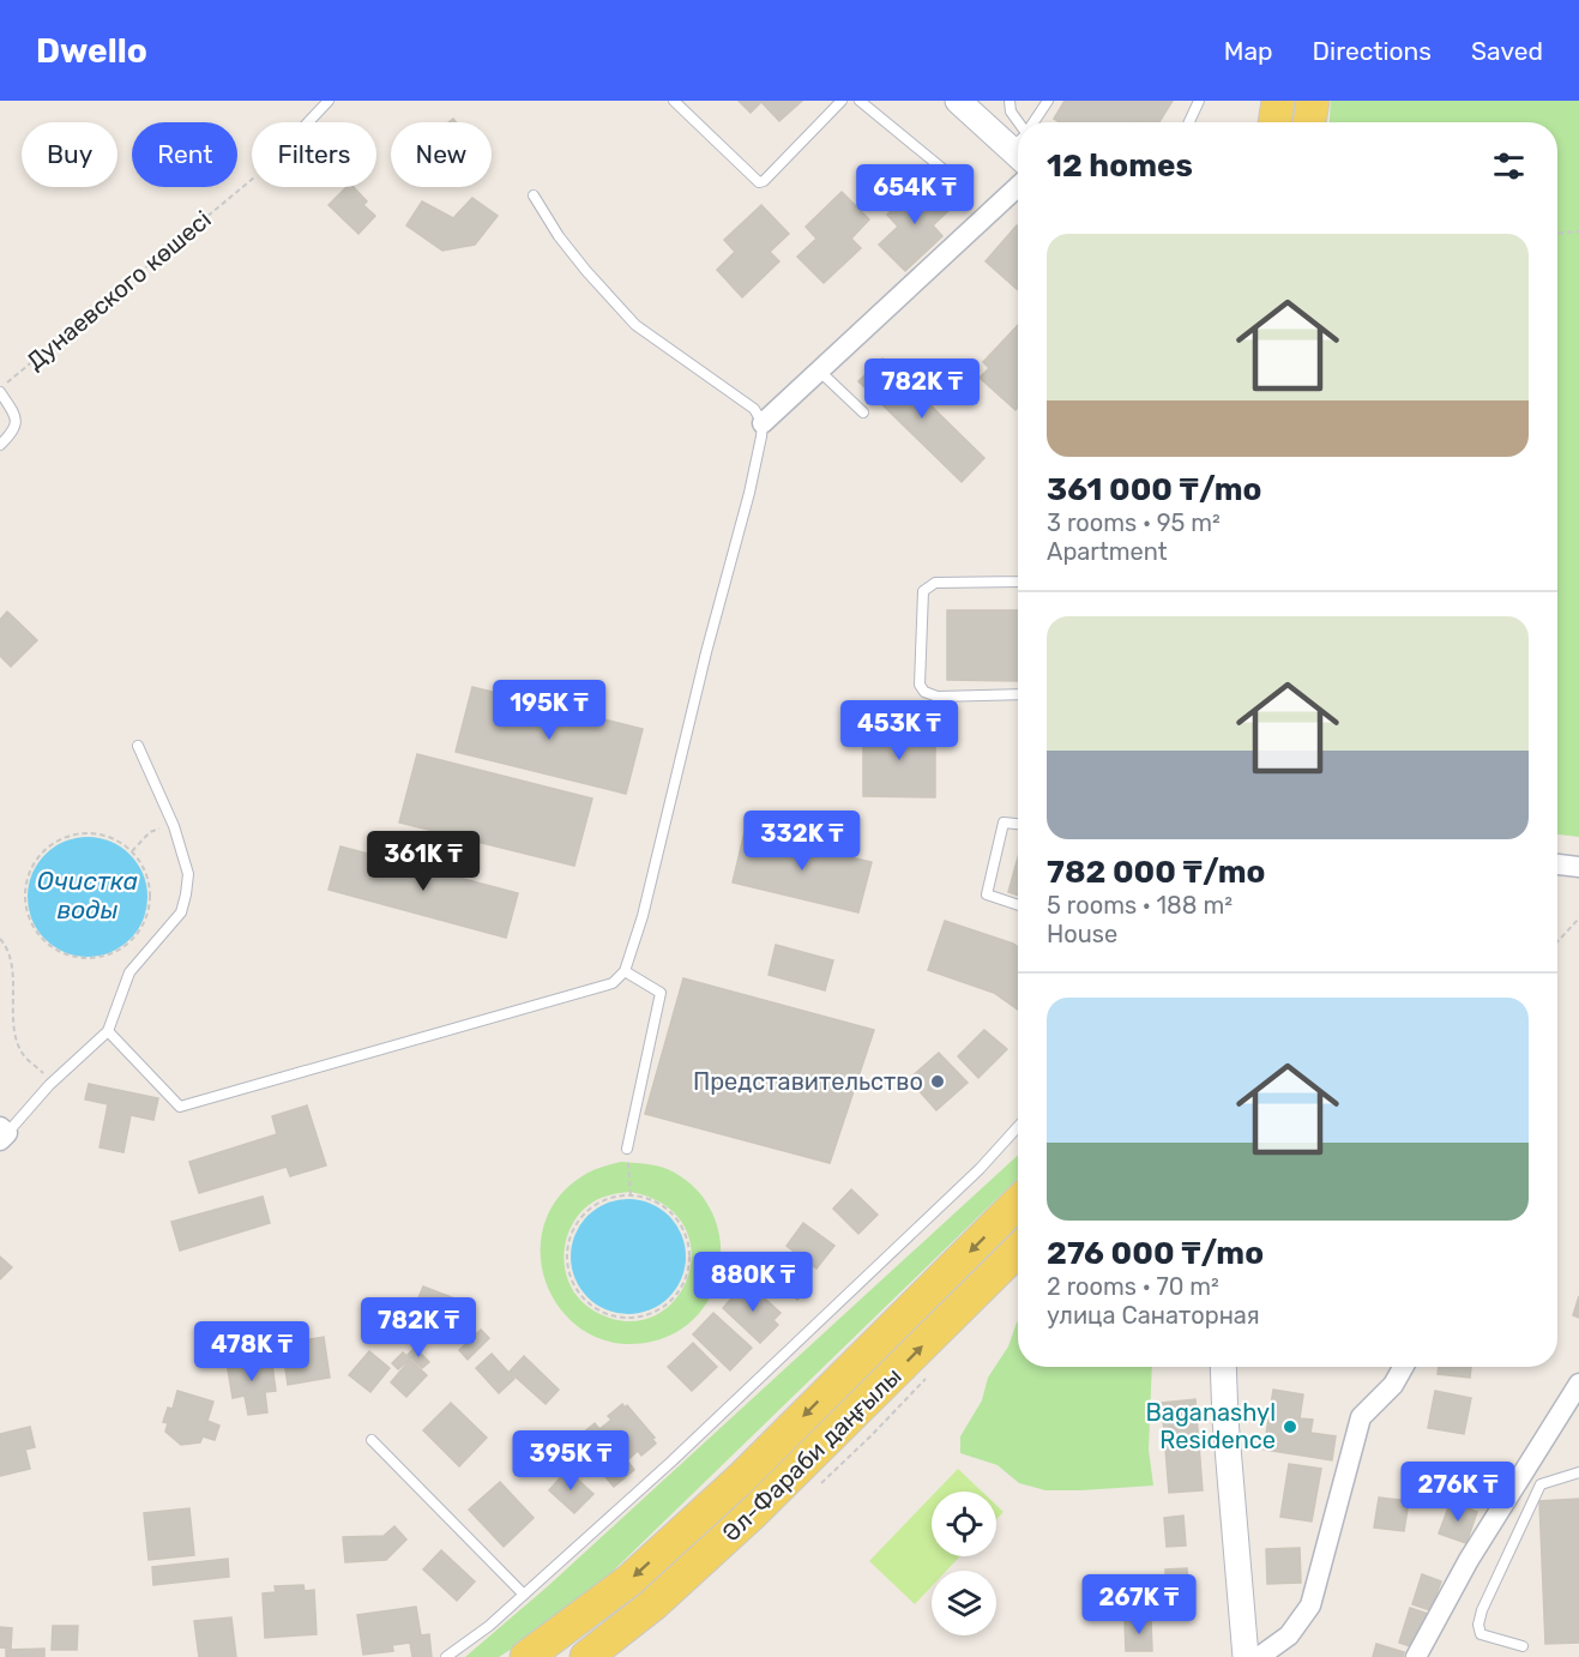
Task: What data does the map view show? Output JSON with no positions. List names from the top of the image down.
{
  "streets": {
    "main road": ["Әл-Фараби даңғылы"],
    "path": ["Дунаевского көшесі"]
  },
  "water": ["Очистка воды"],
  "places": ["Представительство", "Baganashyl Residence"],
  "page": {
    "header": "Dwello",
    "nav": ["Map", "Directions", "Saved"],
    "chip": [
      "Buy",
      "Rent",
      "Filters",
      "New"
    ],
    "heading": "12 homes",
    "price": [
      "654K ₸",
      "782K ₸",
      "195K ₸",
      "453K ₸",
      "332K ₸",
      "361K ₸",
      "880K ₸",
      "782K ₸",
      "478K ₸",
      "395K ₸",
      "276K ₸",
      "267K ₸"
    ],
    "list": [
      {
        "name": "361 000 ₸/mo",
        "note": "3 rooms · 95 m² · Apartment"
      },
      {
        "name": "782 000 ₸/mo",
        "note": "5 rooms · 188 m² · House"
      },
      {
        "name": "276 000 ₸/mo",
        "note": "2 rooms · 70 m² · улица Санаторная"
      }
    ]
  }
}
